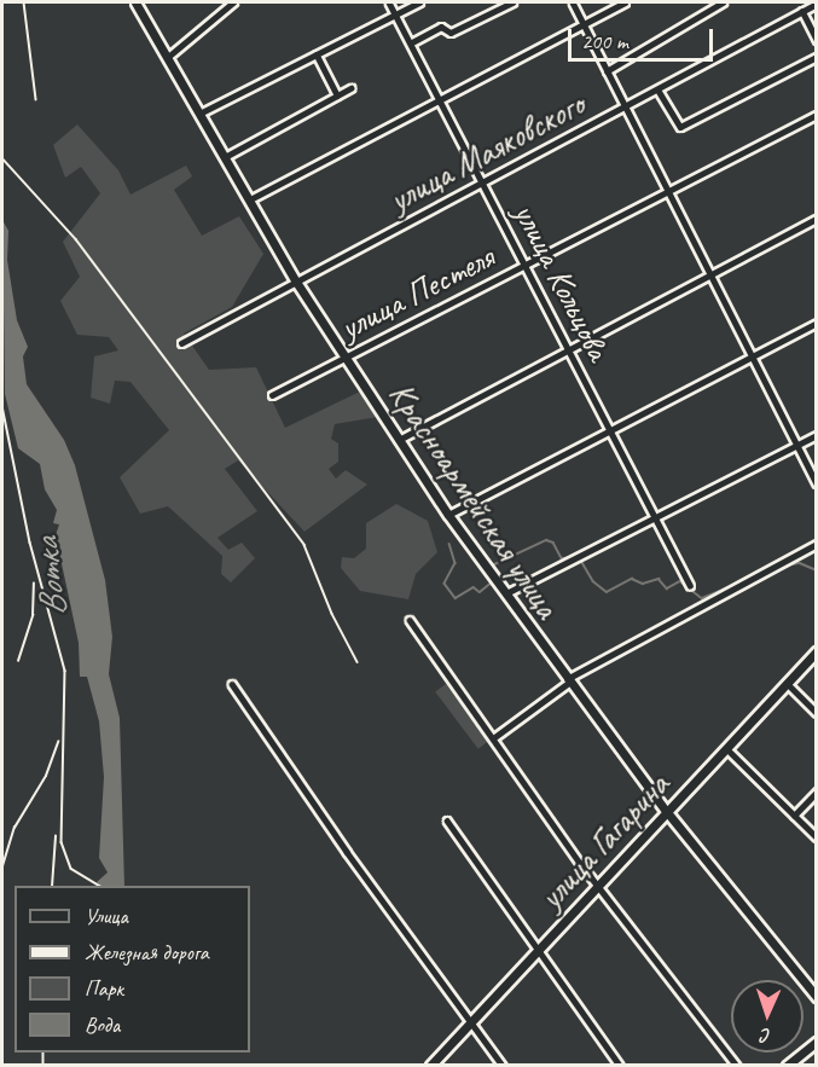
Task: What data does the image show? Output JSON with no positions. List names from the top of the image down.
{
  "streets": {
    "main road": ["Красноармейская улица", "улица Гагарина"],
    "street": ["улица Маяковского", "улица Кольцова", "улица Пестеля"]
  },
  "crossings": [
    ["улица Маяковского", "улица Кольцова"],
    ["улица Маяковского", "Красноармейская улица"],
    ["улица Кольцова", "улица Пестеля"],
    ["улица Пестеля", "Красноармейская улица"],
    ["Красноармейская улица", "улица Гагарина"]
  ],
  "water": ["Вотка"],
  "legend": [
    "Улица",
    "Железная дорога",
    "Парк",
    "Вода"
  ],
  "scale_bar": "200 m",
  "north": "bottom"
}
